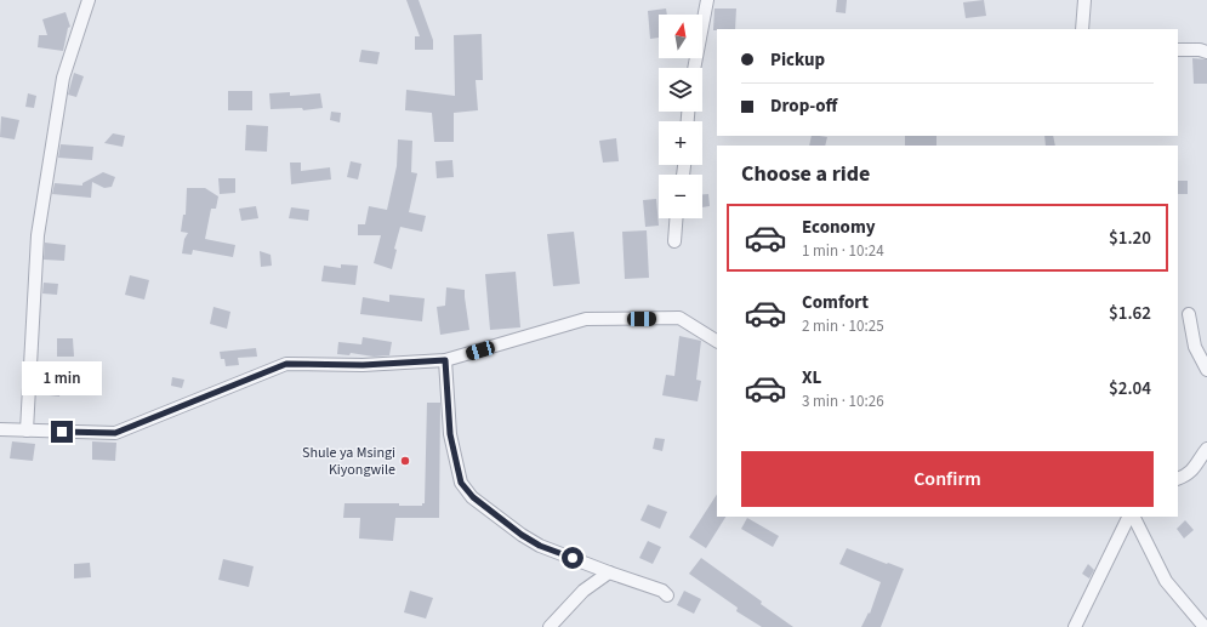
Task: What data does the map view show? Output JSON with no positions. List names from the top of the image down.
{
  "places": ["Shule ya Msingi Kiyongwile"],
  "north": "top",
  "page": {
    "map_buttons": ["+", "−"],
    "banner": ["Pickup", "Drop-off"],
    "heading": "Choose a ride",
    "list": [
      {
        "name": "Economy",
        "note": "1 min · 10:24",
        "value": "$1.20"
      },
      {
        "name": "Comfort",
        "note": "2 min · 10:25",
        "value": "$1.62"
      },
      {
        "name": "XL",
        "note": "3 min · 10:26",
        "value": "$2.04"
      }
    ],
    "bubble": "1 min",
    "buttons": "Confirm"
  }
}
